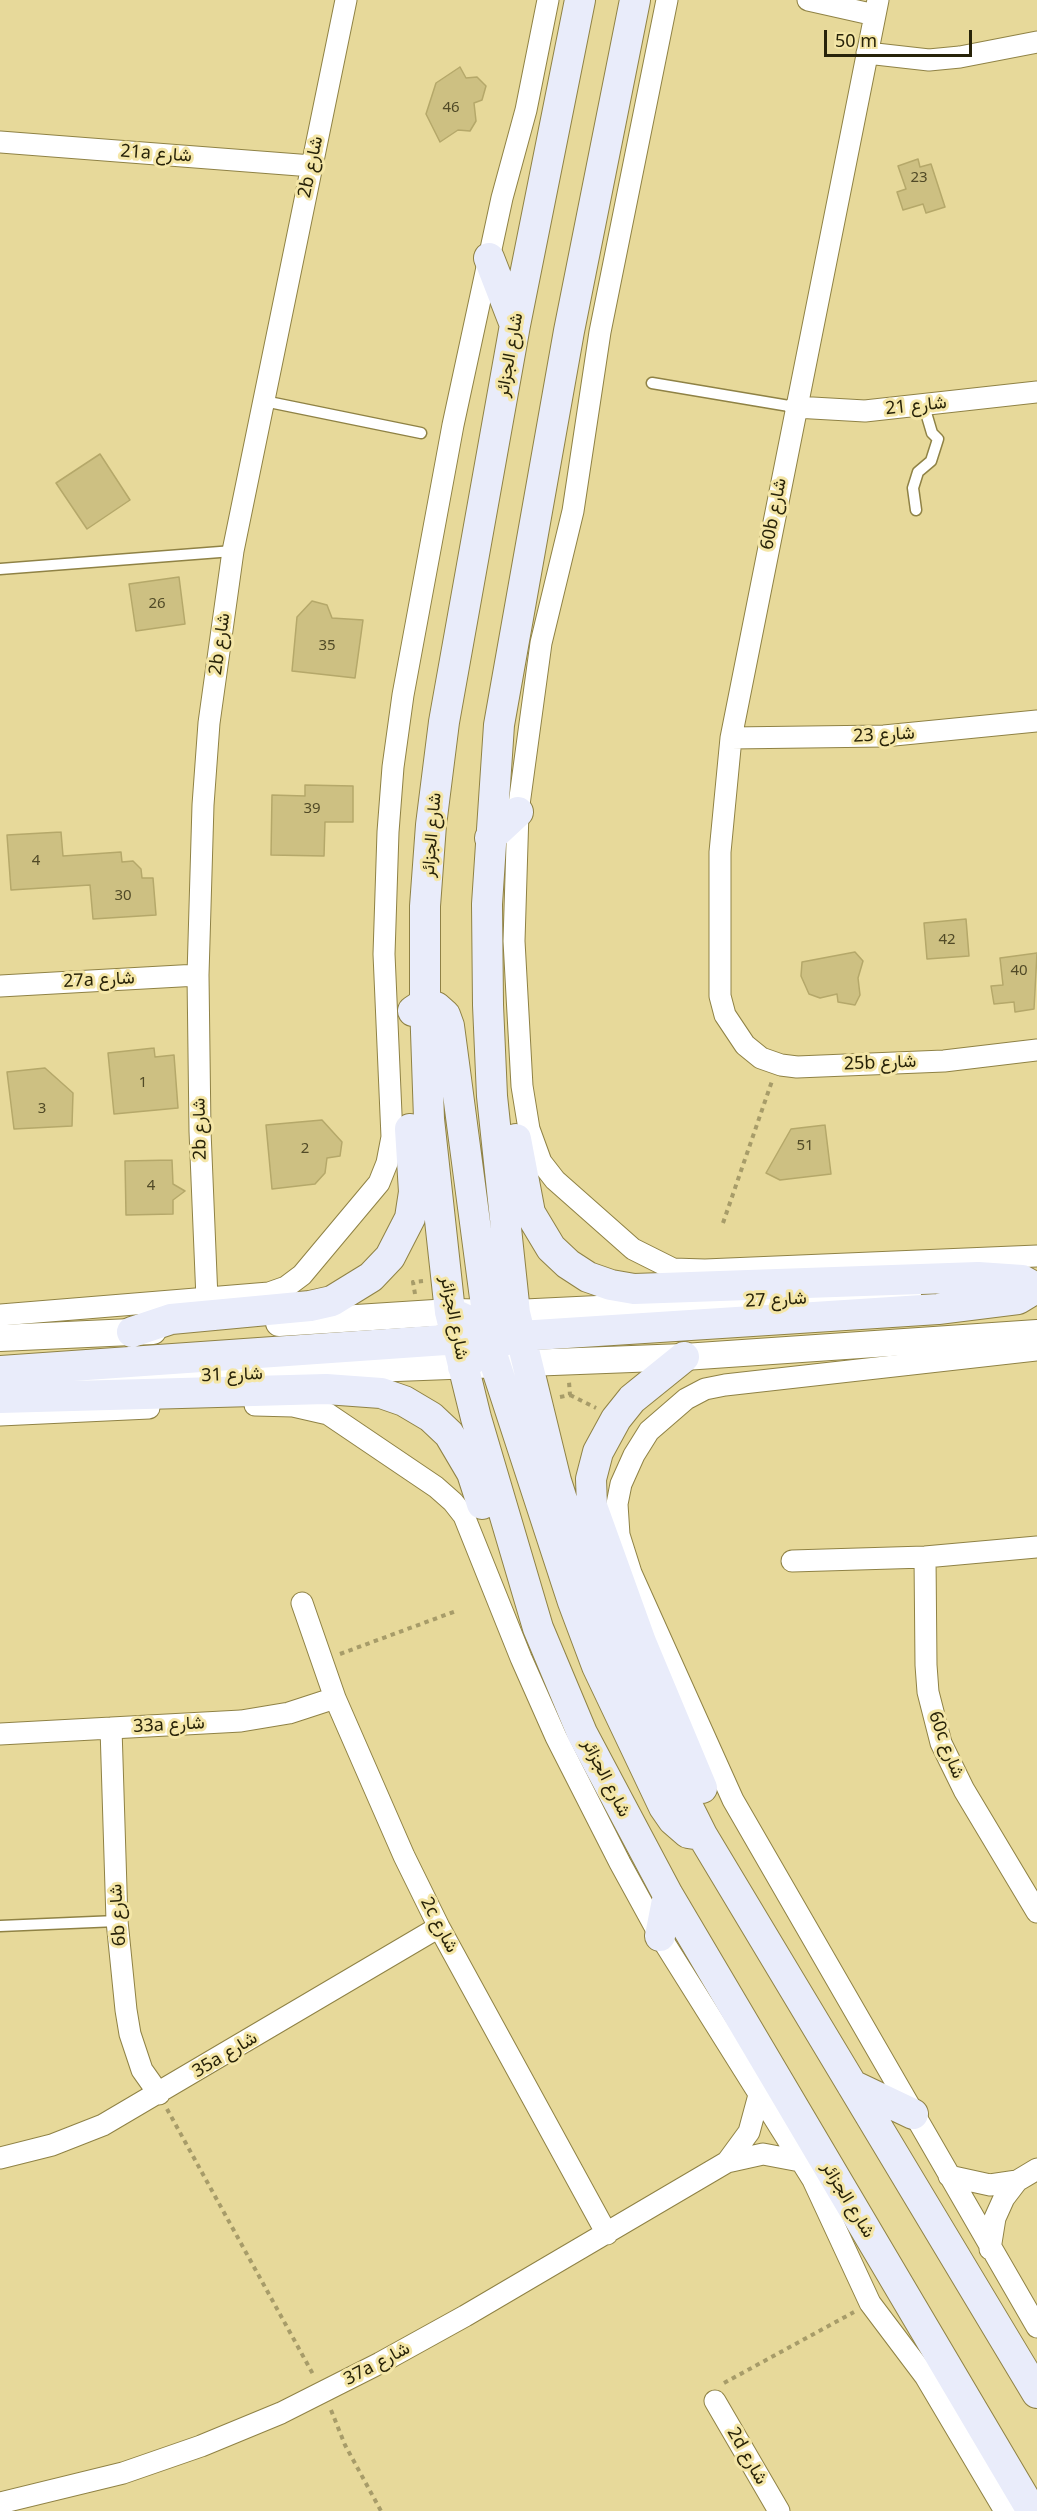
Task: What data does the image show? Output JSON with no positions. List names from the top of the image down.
{
  "streets": {
    "main road": ["شارع الجزائر"],
    "street": [
      "21a شارع",
      "2b شارع",
      "شارع 21",
      "60b شارع",
      "شارع 23",
      "27a شارع",
      "25b شارع",
      "شارع 31",
      "33a شارع",
      "60c شارع",
      "6b شارع",
      "2c شارع",
      "35a شارع",
      "37a شارع",
      "2d شارع"
    ]
  },
  "crossings": [
    ["21a شارع", "2b شارع"],
    ["2b شارع", "27a شارع"],
    ["شارع الجزائر", "شارع 31"],
    ["شارع 21", "60b شارع"],
    ["60b شارع", "شارع 23"],
    ["60b شارع", "25b شارع"],
    ["33a شارع", "6b شارع"],
    ["33a شارع", "2c شارع"],
    ["6b شارع", "35a شارع"],
    ["2c شارع", "35a شارع"],
    ["2c شارع", "37a شارع"]
  ],
  "house_numbers": [
    "46",
    "23",
    "26",
    "35",
    "39",
    "4",
    "30",
    "42",
    "40",
    "1",
    "3",
    "51",
    "2",
    "4"
  ],
  "scale_bar": "50 m"
}
